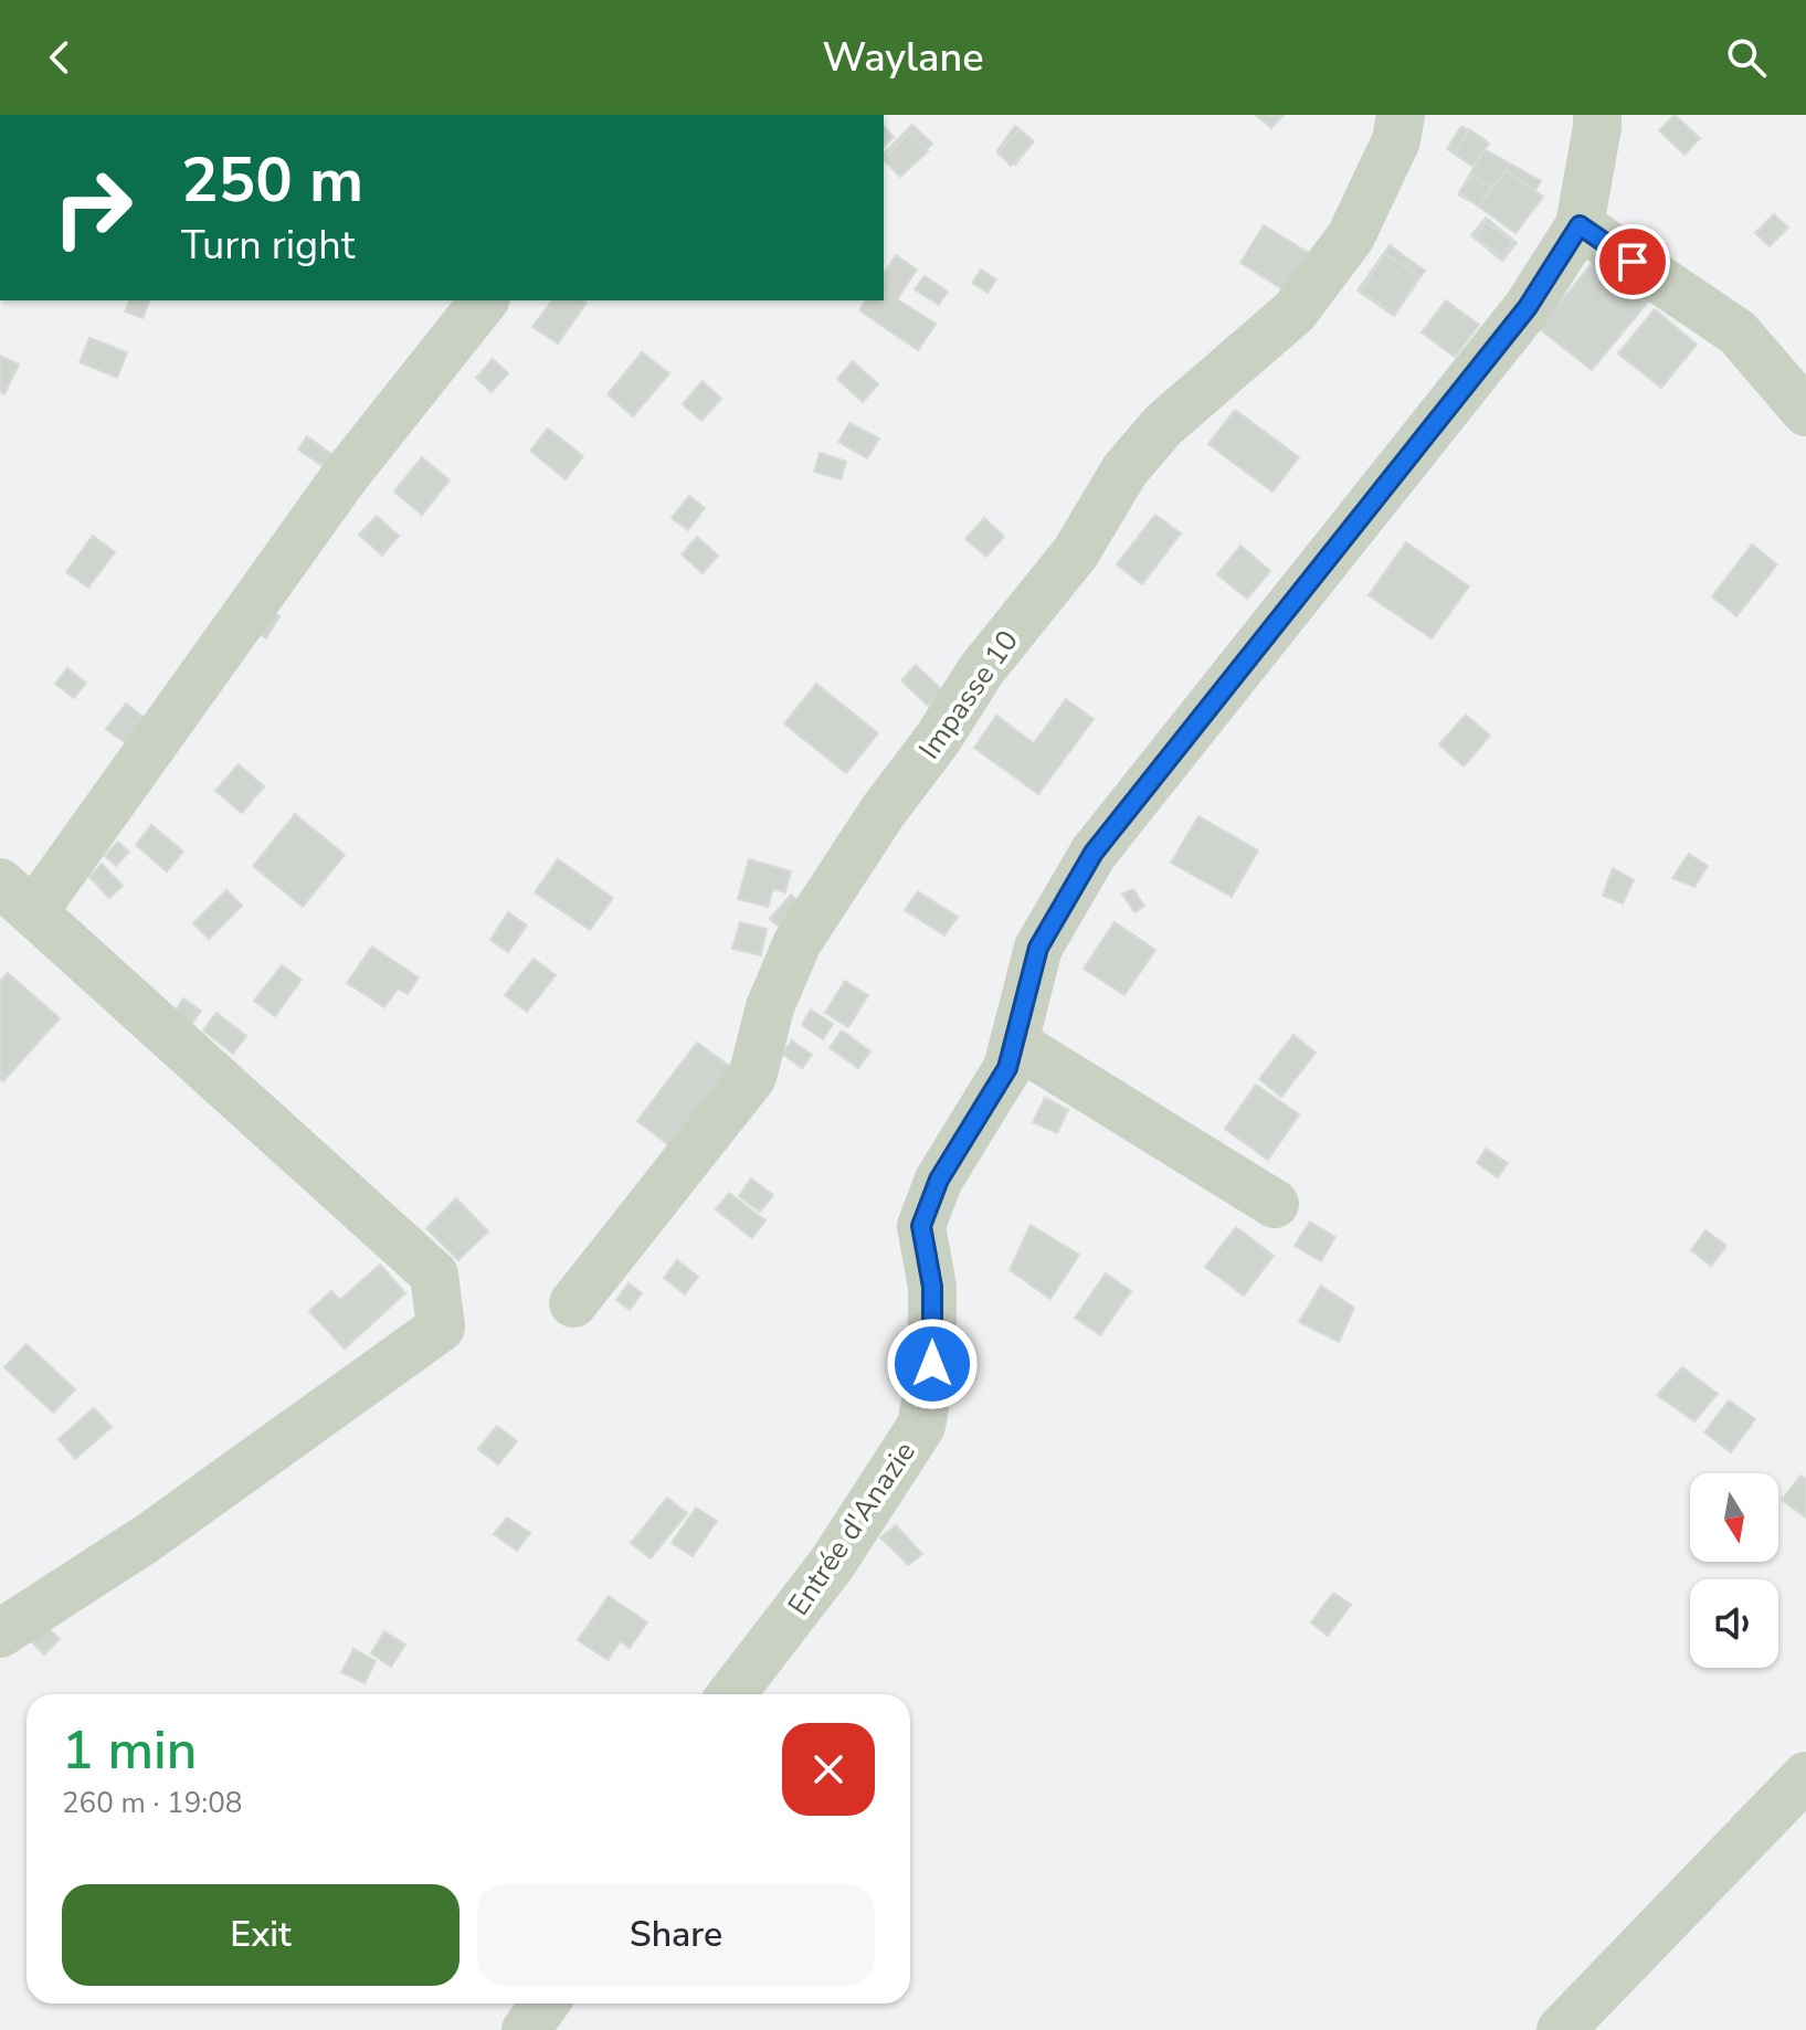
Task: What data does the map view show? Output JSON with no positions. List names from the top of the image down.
{
  "streets": {
    "street": ["Impasse 10", "Entrée d'Anazie"]
  },
  "north": "bottom",
  "page": {
    "header": "Waylane",
    "turn": ["250 m", "Turn right"],
    "heading": ["1 min", "260 m · 19:08"],
    "buttons": ["Exit", "Share"]
  }
}
